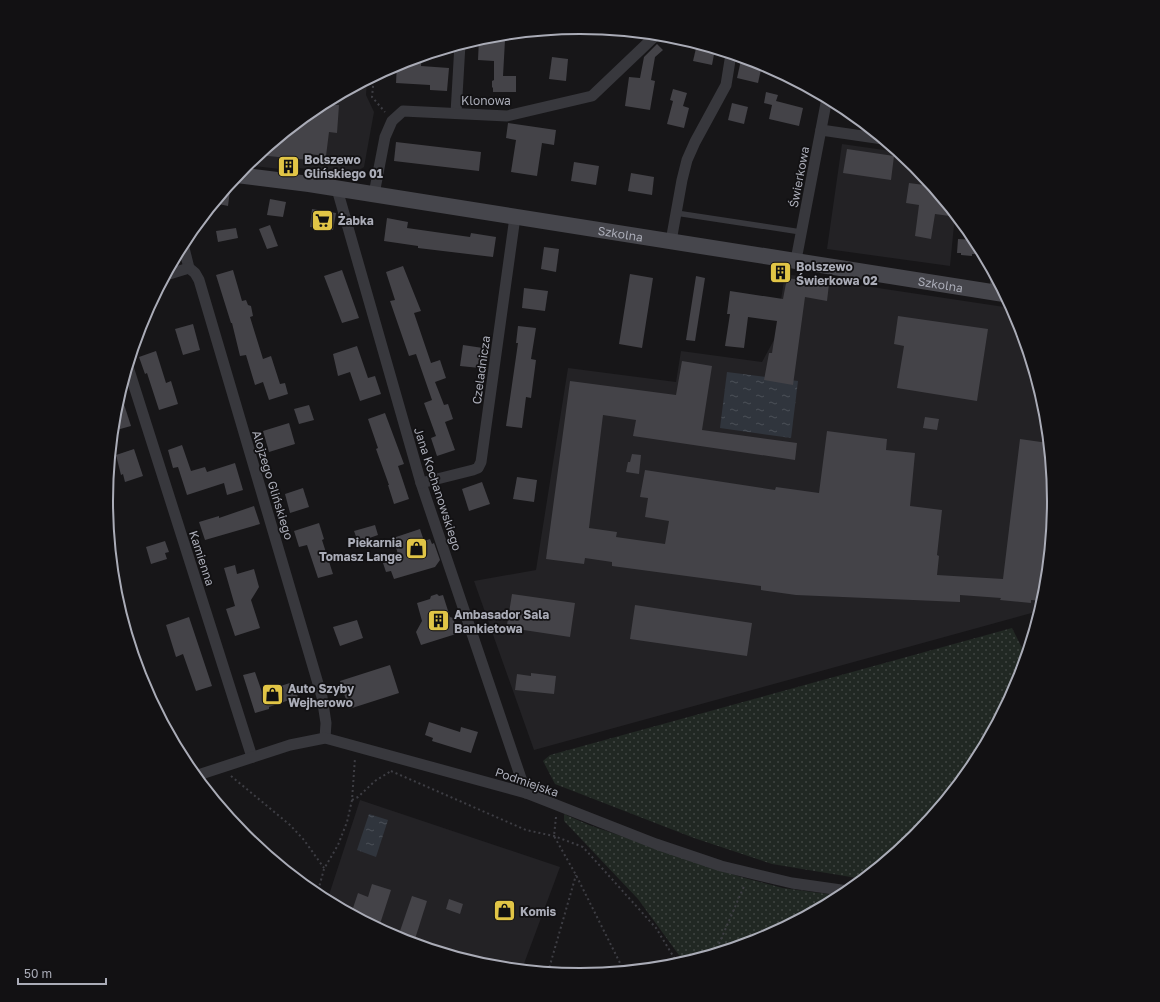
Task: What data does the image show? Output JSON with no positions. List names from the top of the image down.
{
  "streets": {
    "street": [
      "Klonowa",
      "Świerkowa",
      "Szkolna",
      "Czeladnicza",
      "Alojzego Glińskiego",
      "Jana Kochanowskiego",
      "Kamienna",
      "Podmiejska"
    ]
  },
  "crossings": [
    ["Świerkowa", "Szkolna"],
    ["Szkolna", "Czeladnicza"],
    ["Szkolna", "Jana Kochanowskiego"],
    ["Czeladnicza", "Jana Kochanowskiego"],
    ["Alojzego Glińskiego", "Podmiejska"],
    ["Jana Kochanowskiego", "Podmiejska"],
    ["Kamienna", "Podmiejska"]
  ],
  "places": {
    "building": ["Bolszewo Glińskiego 01", "Bolszewo Świerkowa 02", "Ambasador Sala Bankietowa"],
    "supermarket": ["Żabka"],
    "shop": ["Piekarnia Tomasz Lange", "Auto Szyby Wejherowo", "Komis"]
  },
  "scale_bar": "50 m"
}
